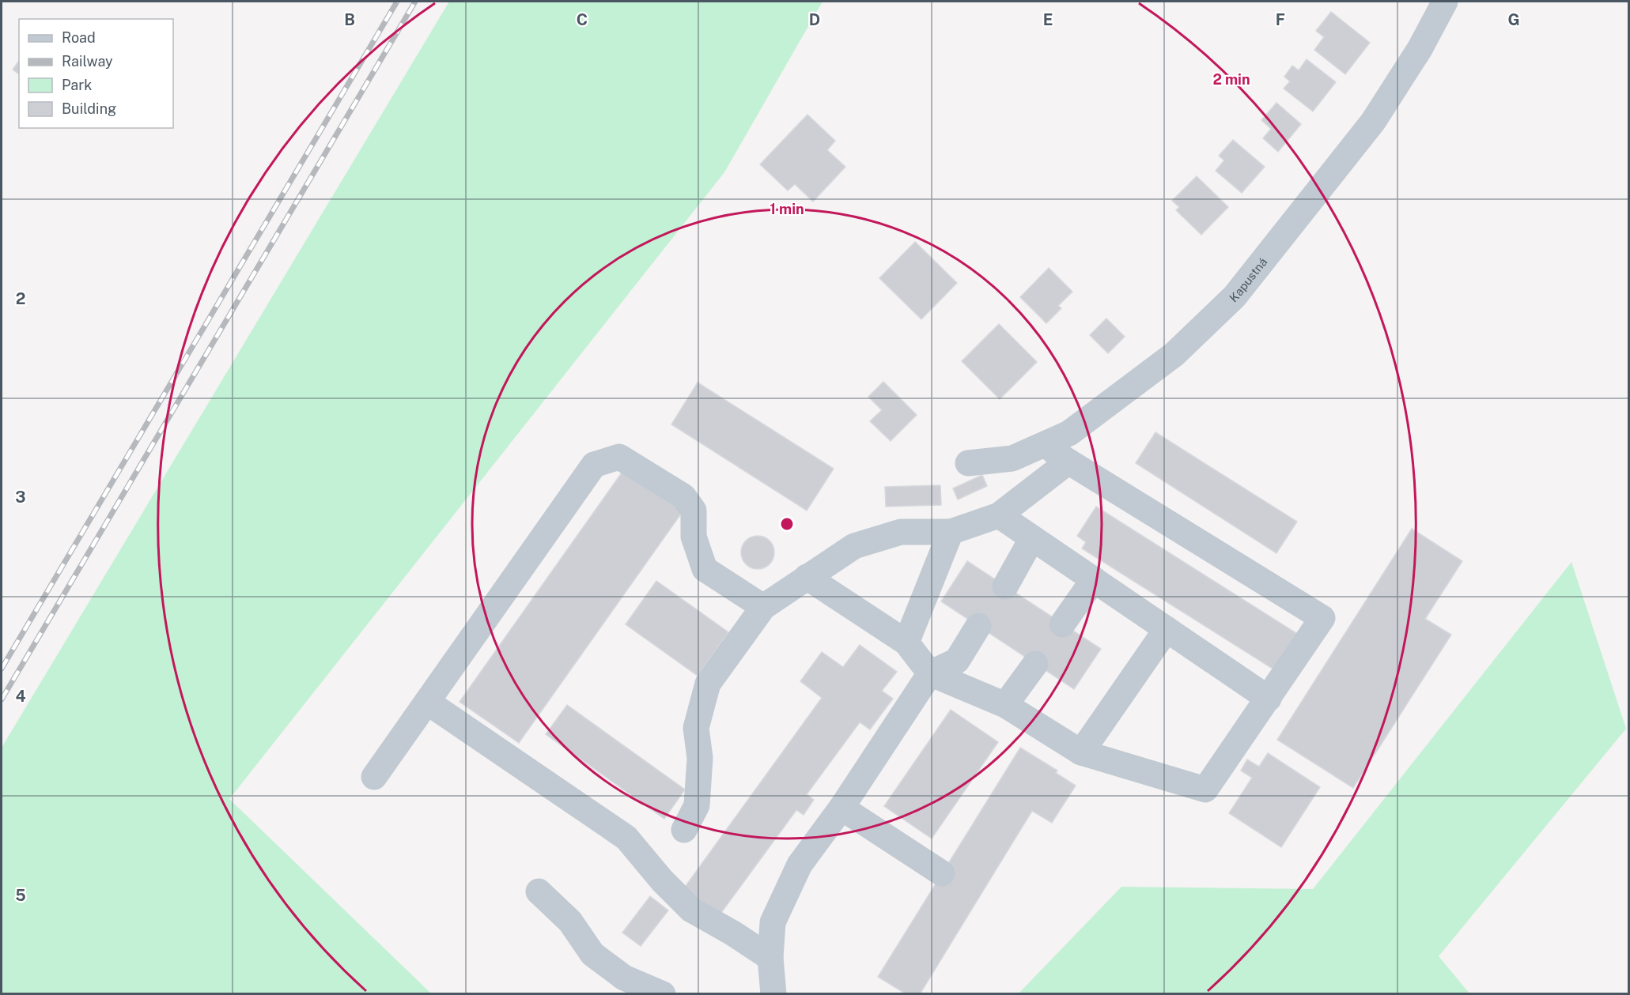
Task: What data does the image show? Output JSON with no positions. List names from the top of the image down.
{
  "streets": {
    "street": ["Kapustná"]
  },
  "legend": [
    "Road",
    "Railway",
    "Park",
    "Building"
  ],
  "grid": {
    "columns": [
      "B",
      "C",
      "D",
      "E",
      "F",
      "G"
    ],
    "rows": [
      "2",
      "3",
      "4",
      "5"
    ]
  },
  "rings": ["2 min", "1 min"]
}
